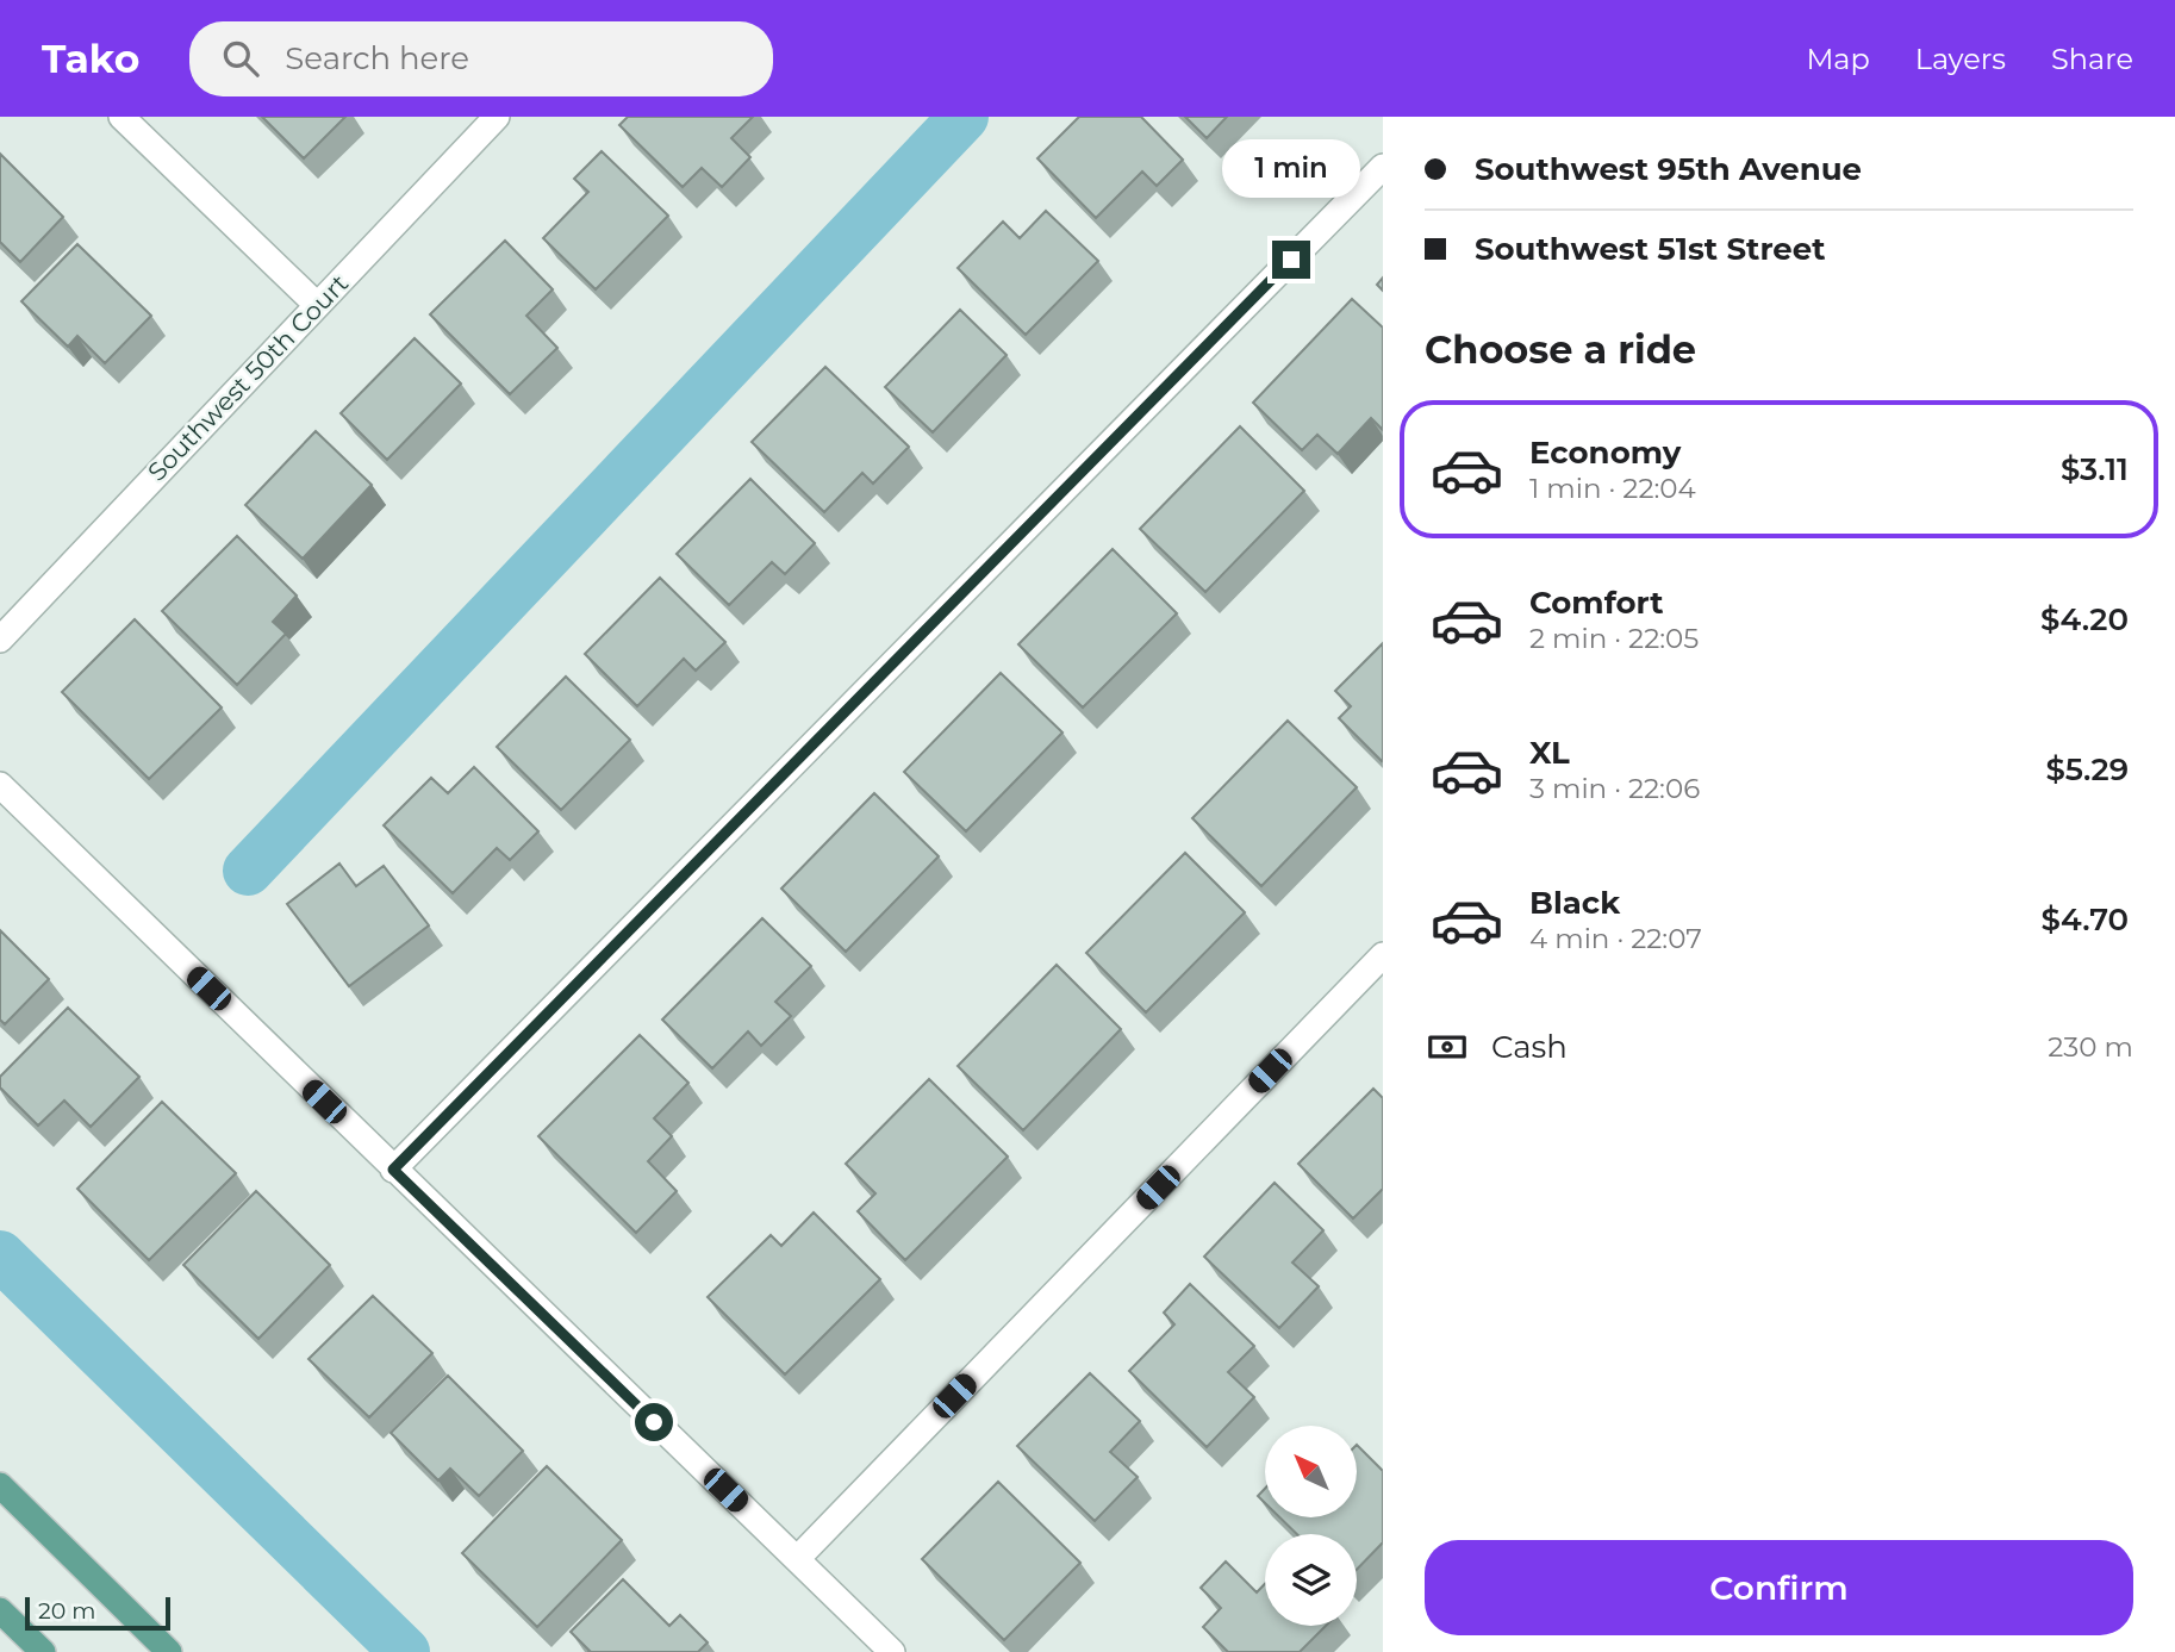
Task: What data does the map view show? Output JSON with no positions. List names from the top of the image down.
{
  "streets": {
    "street": ["Southwest 50th Court"]
  },
  "scale_bar": "20 m",
  "north": "top left",
  "page": {
    "header": "Tako",
    "search": "Search here",
    "nav": ["Map", "Layers", "Share"],
    "banner": ["Southwest 95th Avenue", "Southwest 51st Street"],
    "bubble": "1 min",
    "heading": "Choose a ride",
    "list": [
      {
        "name": "Economy",
        "note": "1 min · 22:04",
        "value": "$3.11"
      },
      {
        "name": "Comfort",
        "note": "2 min · 22:05",
        "value": "$4.20"
      },
      {
        "name": "XL",
        "note": "3 min · 22:06",
        "value": "$5.29"
      },
      {
        "name": "Black",
        "note": "4 min · 22:07",
        "value": "$4.70"
      }
    ],
    "pay": ["Cash", "230 m"],
    "buttons": "Confirm",
    "scale": "20 m"
  }
}
